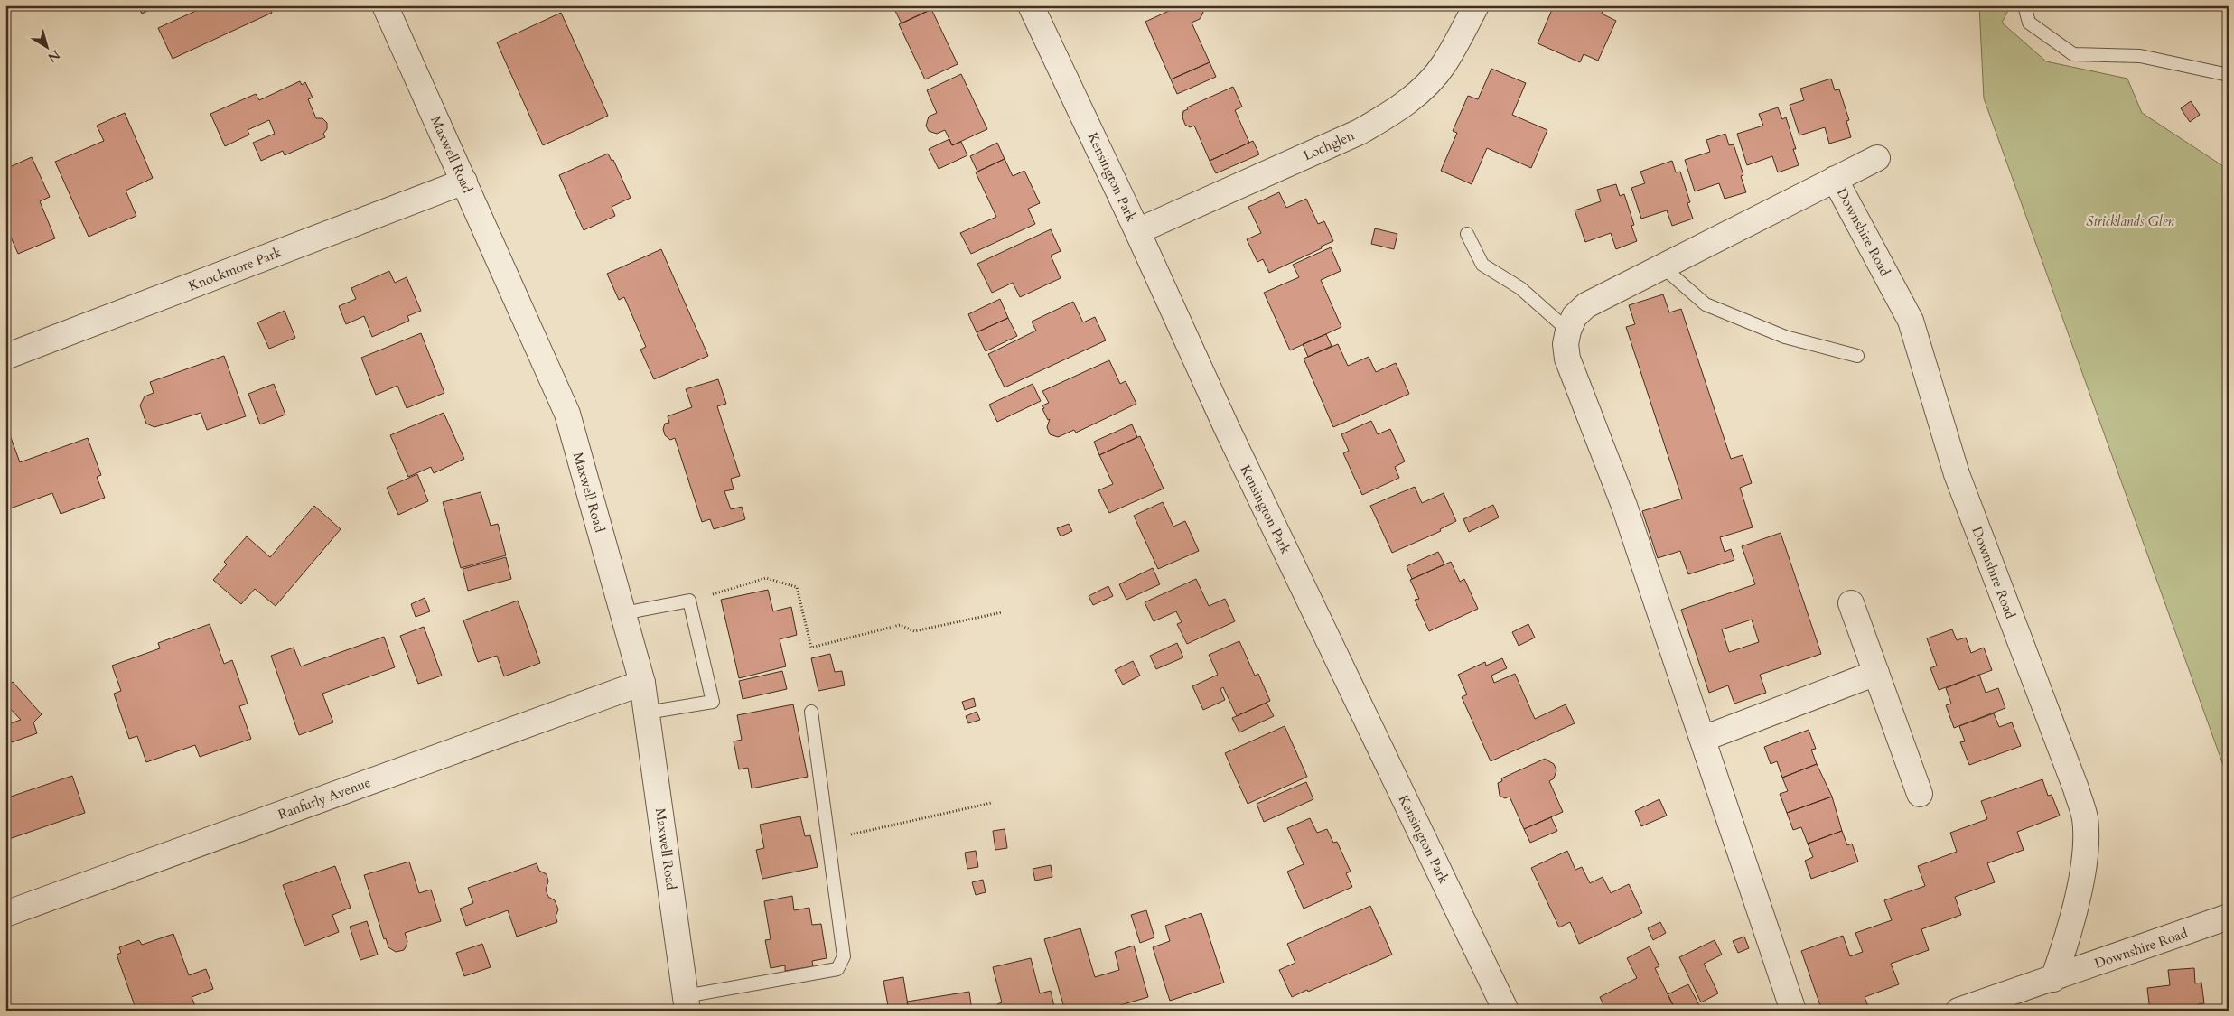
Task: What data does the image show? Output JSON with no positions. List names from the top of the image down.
{
  "streets": {
    "street": [
      "Lochglen",
      "Maxwell Road",
      "Kensington Park",
      "Downshire Road",
      "Knockmore Park",
      "Ranfurly Avenue"
    ]
  },
  "crossings": [
    ["Lochglen", "Kensington Park"],
    ["Maxwell Road", "Knockmore Park"],
    ["Maxwell Road", "Ranfurly Avenue"]
  ],
  "parks": ["Stricklands Glen"],
  "north": "bottom right"
}
